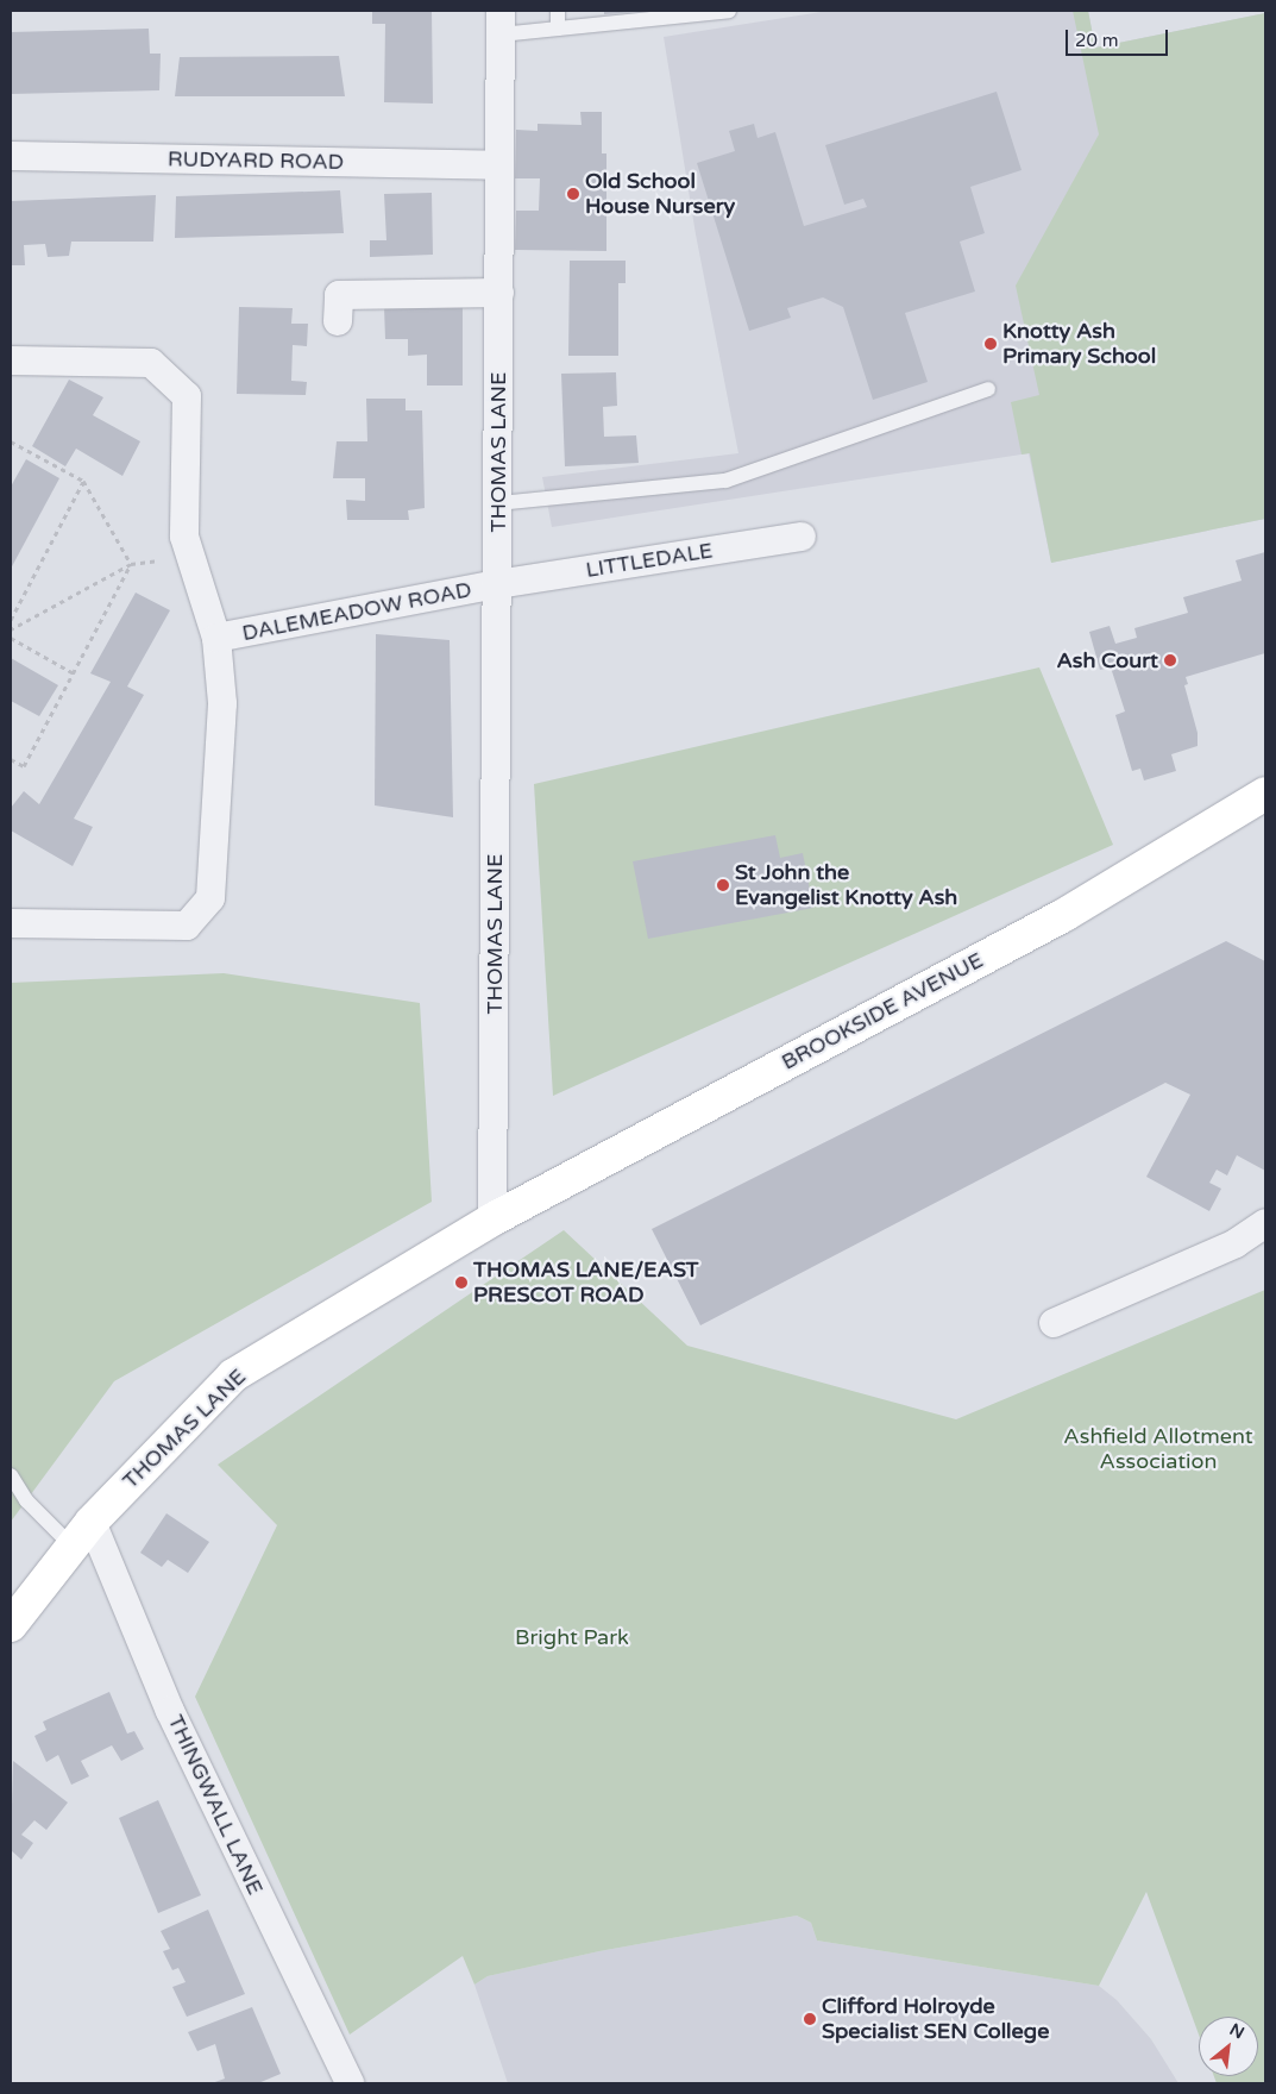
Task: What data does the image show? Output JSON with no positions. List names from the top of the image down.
{
  "streets": {
    "street": [
      "RUDYARD ROAD",
      "THOMAS LANE",
      "LITTLEDALE",
      "DALEMEADOW ROAD",
      "BROOKSIDE AVENUE",
      "THINGWALL LANE"
    ]
  },
  "crossings": [
    ["RUDYARD ROAD", "THOMAS LANE"],
    ["THOMAS LANE", "LITTLEDALE"],
    ["THOMAS LANE", "DALEMEADOW ROAD"],
    ["THOMAS LANE", "BROOKSIDE AVENUE"],
    ["THOMAS LANE", "THINGWALL LANE"],
    ["LITTLEDALE", "DALEMEADOW ROAD"]
  ],
  "parks": ["Ashfield Allotment Association", "Bright Park"],
  "places": [
    "Old School House Nursery",
    "Knotty Ash Primary School",
    "Ash Court",
    "St John the Evangelist Knotty Ash",
    "THOMAS LANE/EAST PRESCOT ROAD",
    "Clifford Holroyde Specialist SEN College"
  ],
  "scale_bar": "20 m",
  "north": "top right"
}
